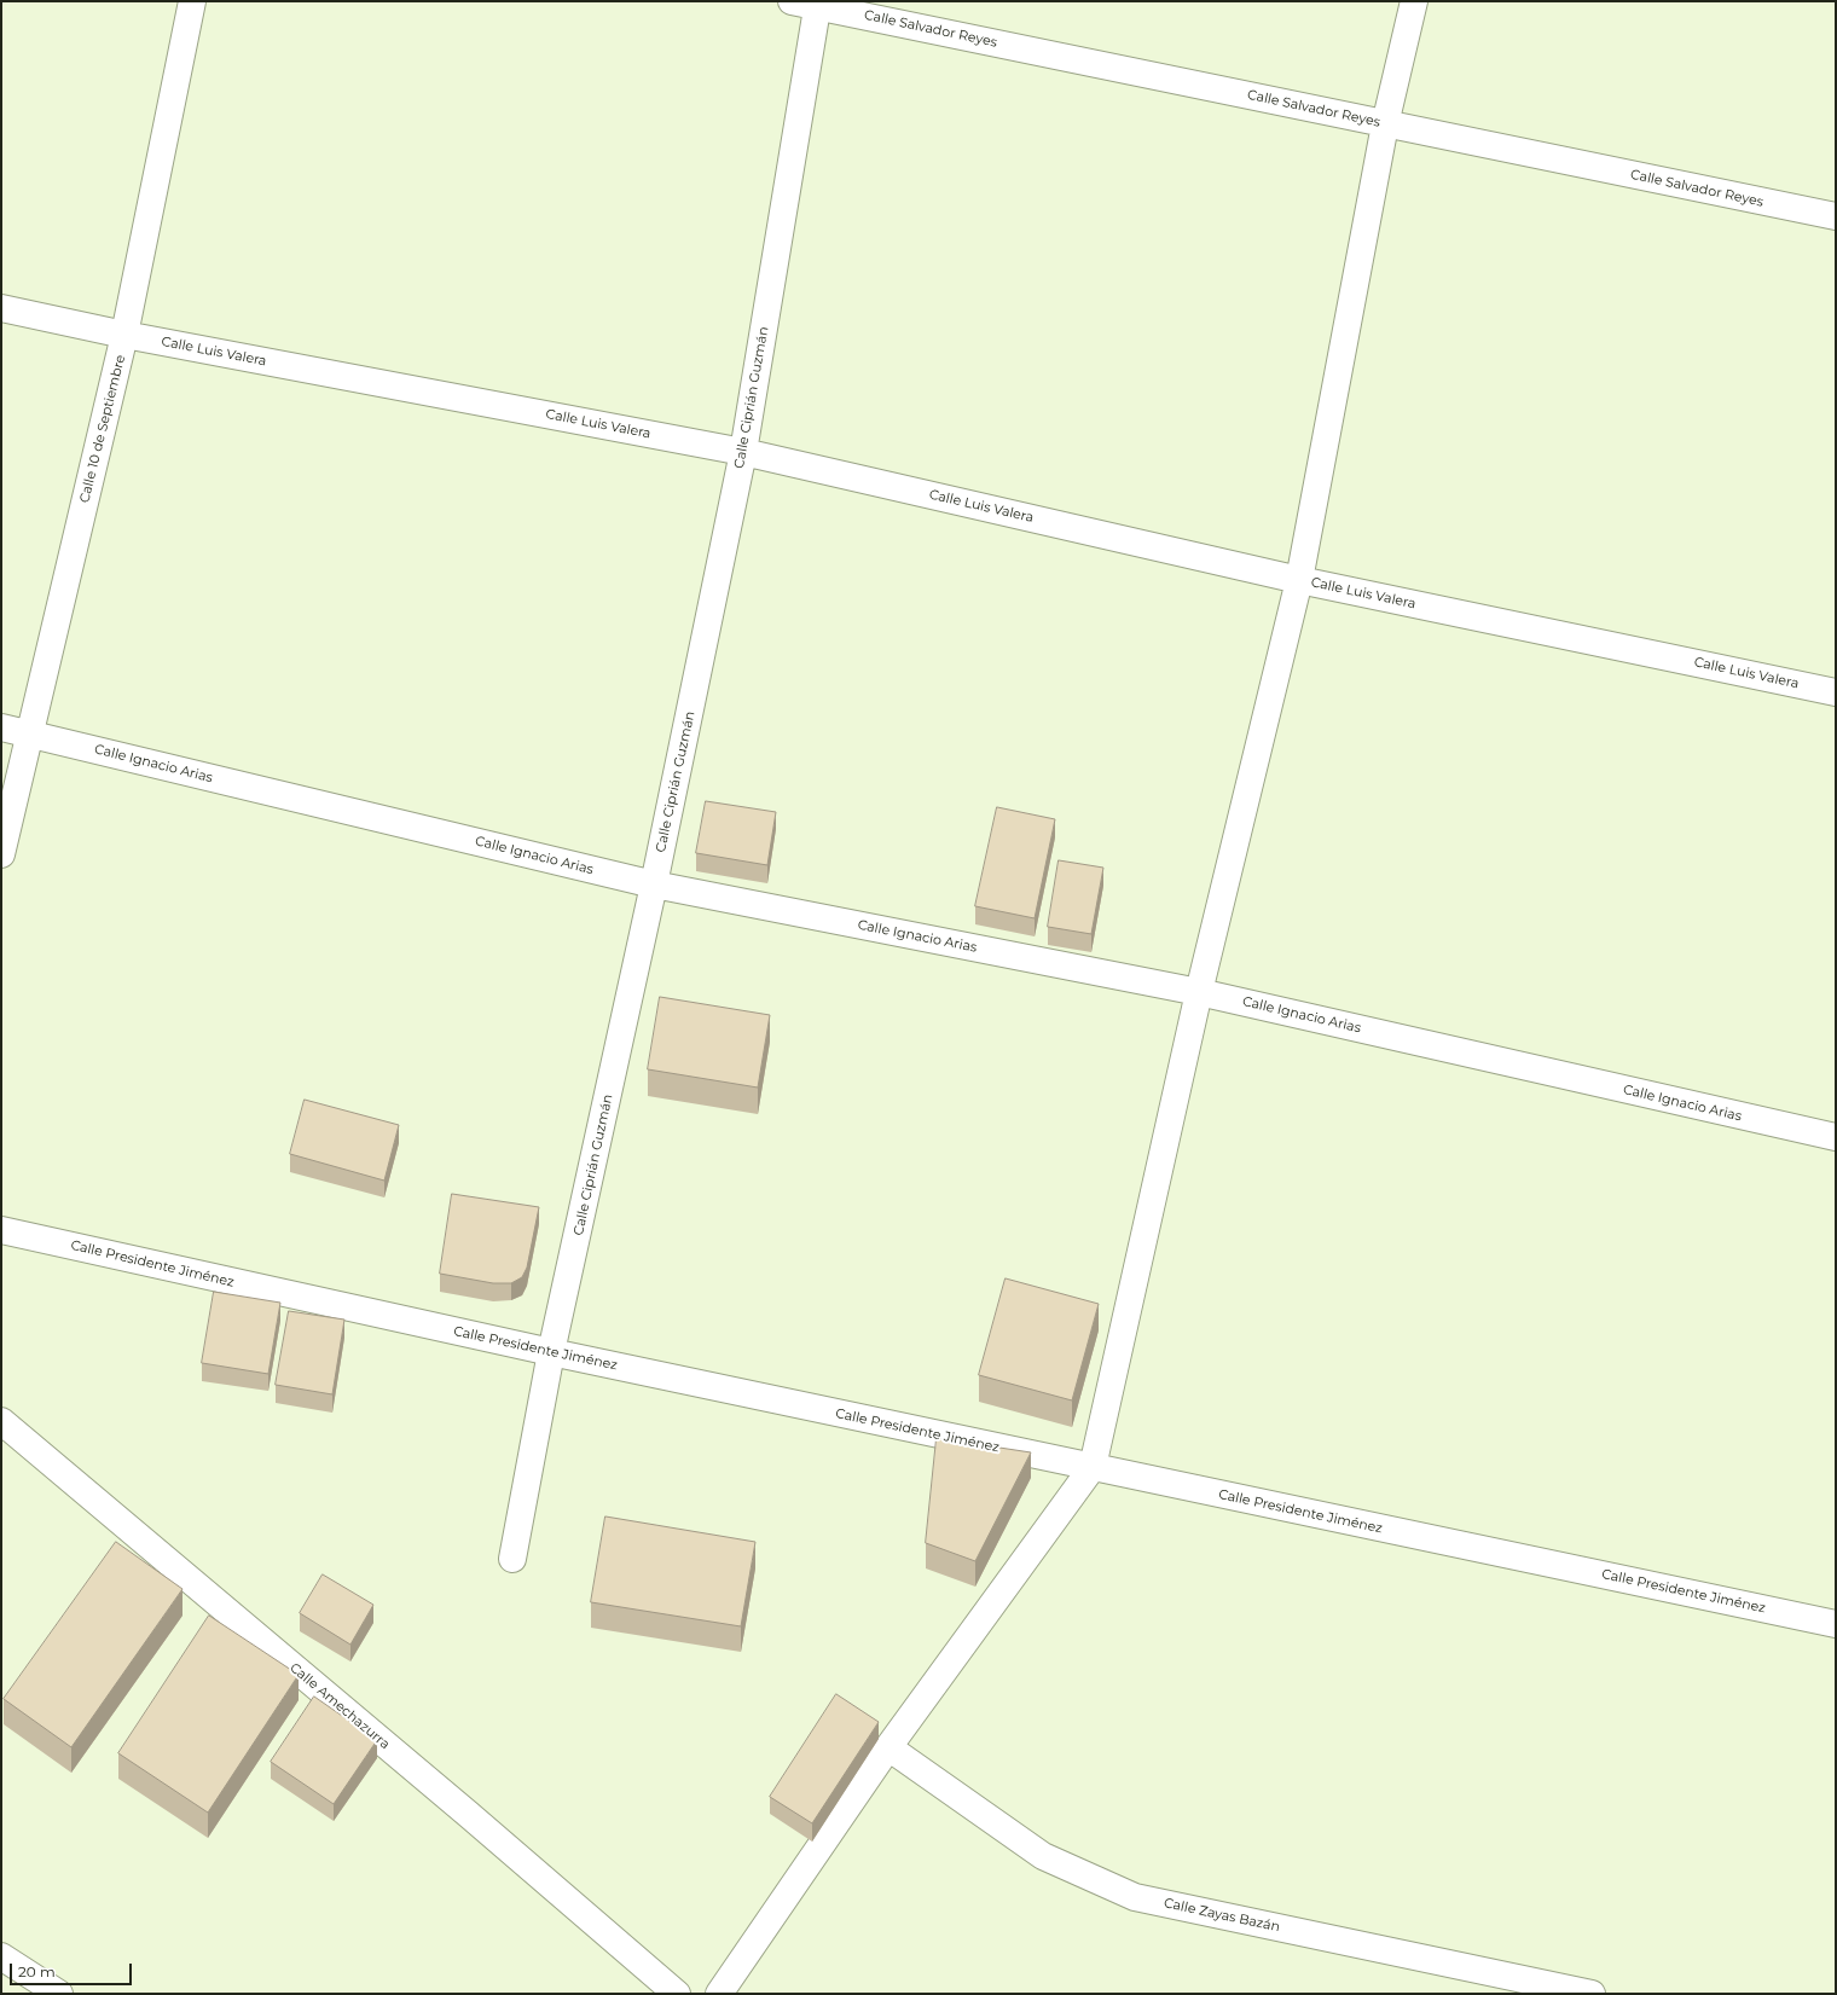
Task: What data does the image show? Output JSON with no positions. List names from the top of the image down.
{
  "streets": {
    "street": [
      "Calle Salvador Reyes",
      "Calle Luis Valera",
      "Calle Ciprián Guzmán",
      "Calle 10 de Septiembre",
      "Calle Ignacio Arias",
      "Calle Presidente Jiménez",
      "Calle Amechazurra",
      "Calle Zayas Bazán"
    ]
  },
  "crossings": [
    ["Calle Salvador Reyes", "Calle Ciprián Guzmán"],
    ["Calle Luis Valera", "Calle Ciprián Guzmán"],
    ["Calle Luis Valera", "Calle 10 de Septiembre"],
    ["Calle Ciprián Guzmán", "Calle Ignacio Arias"],
    ["Calle Ciprián Guzmán", "Calle Presidente Jiménez"],
    ["Calle 10 de Septiembre", "Calle Ignacio Arias"]
  ],
  "scale_bar": "20 m"
}
